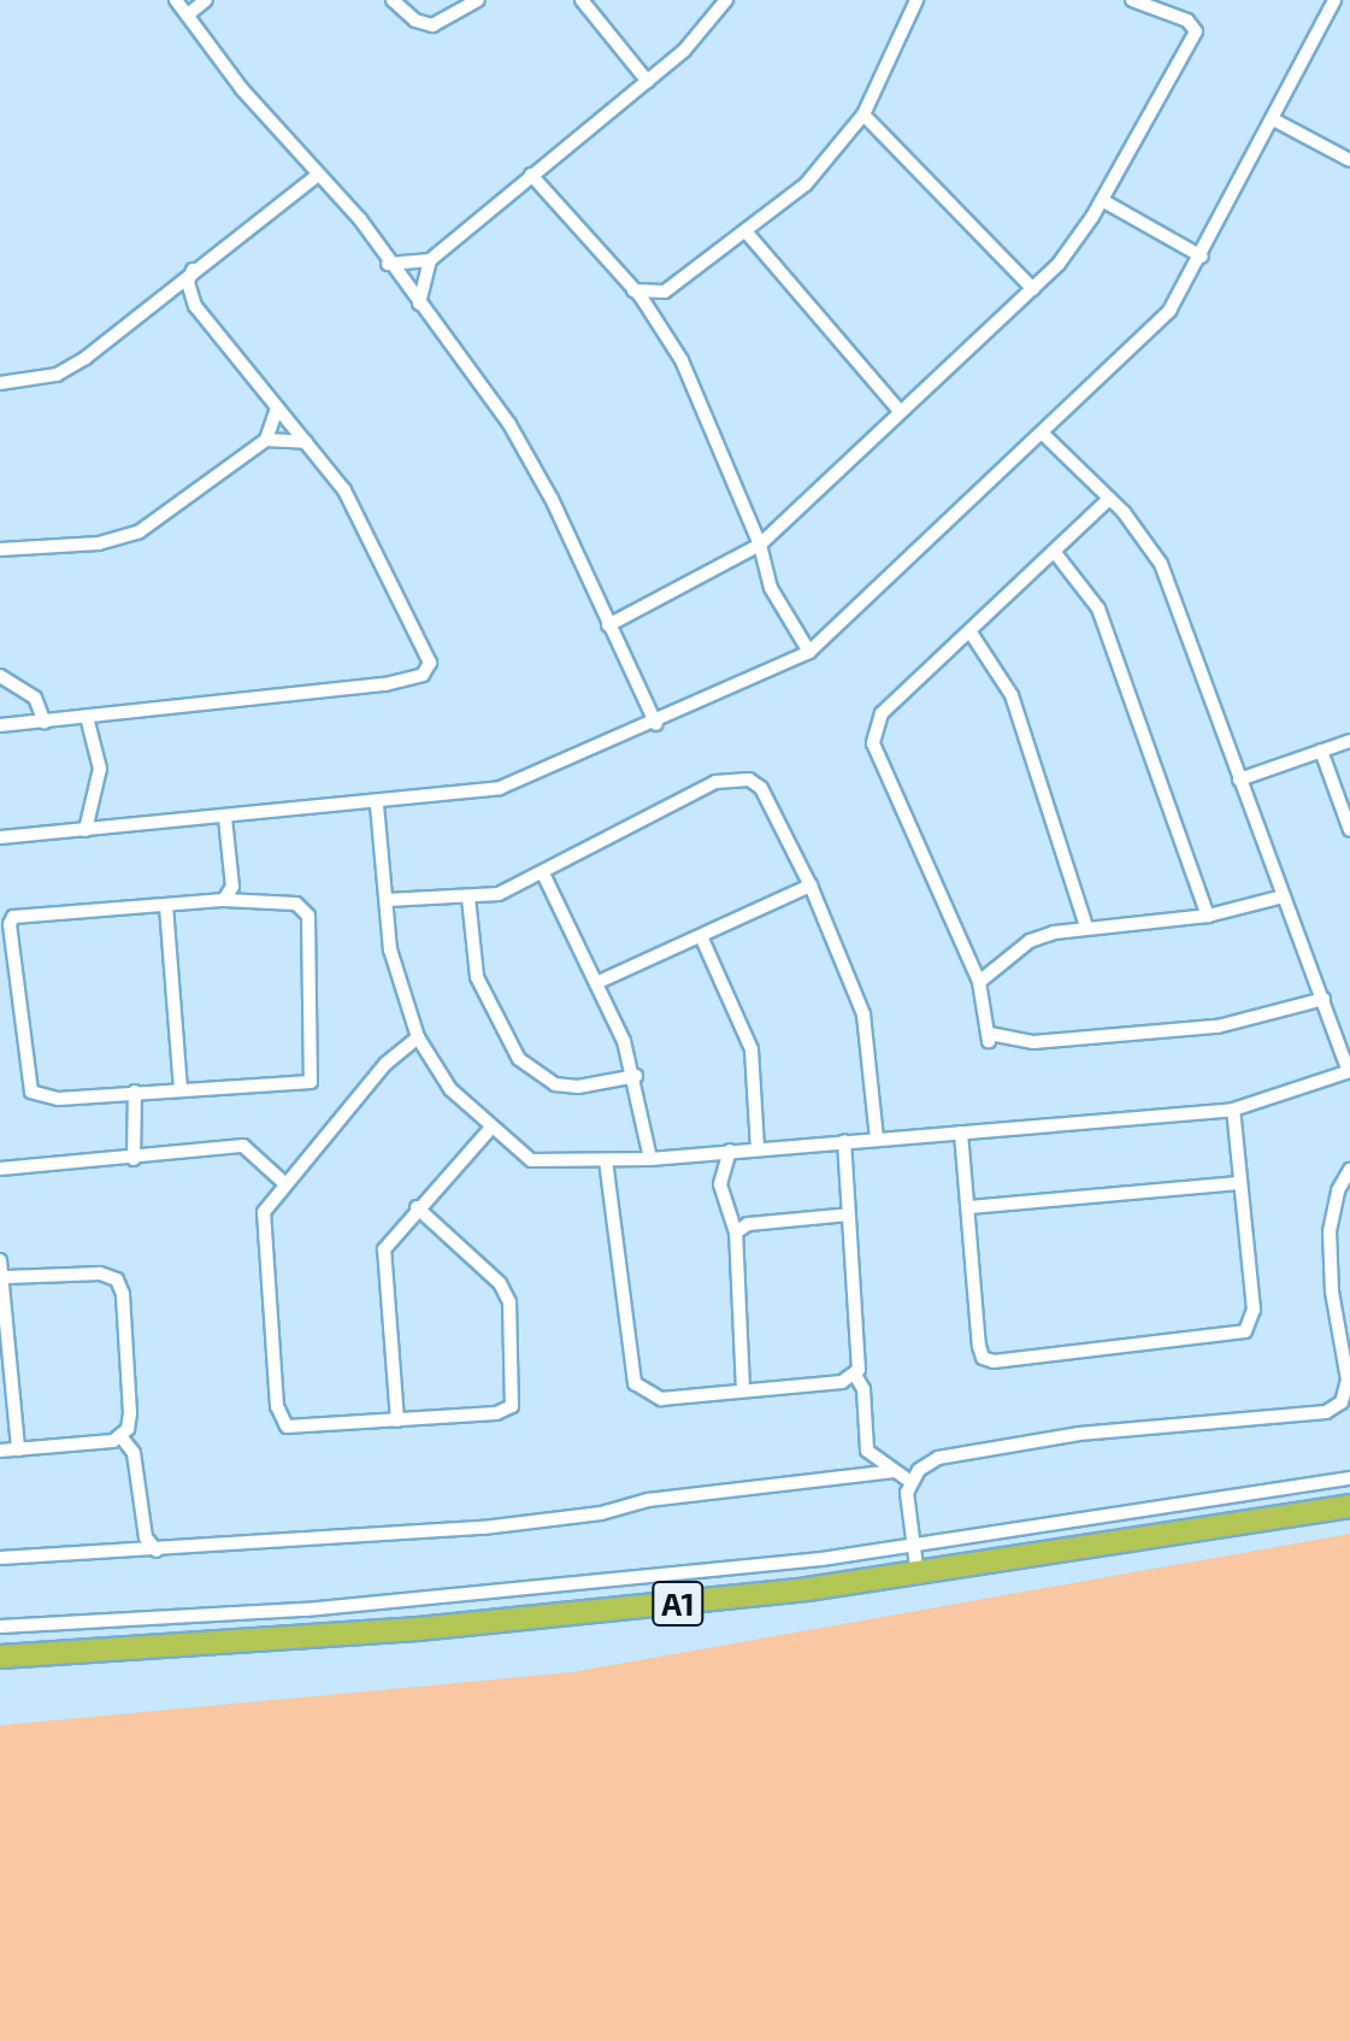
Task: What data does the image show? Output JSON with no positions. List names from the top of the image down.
{
  "streets": {
    "highway": ["A1"]
  }
}
